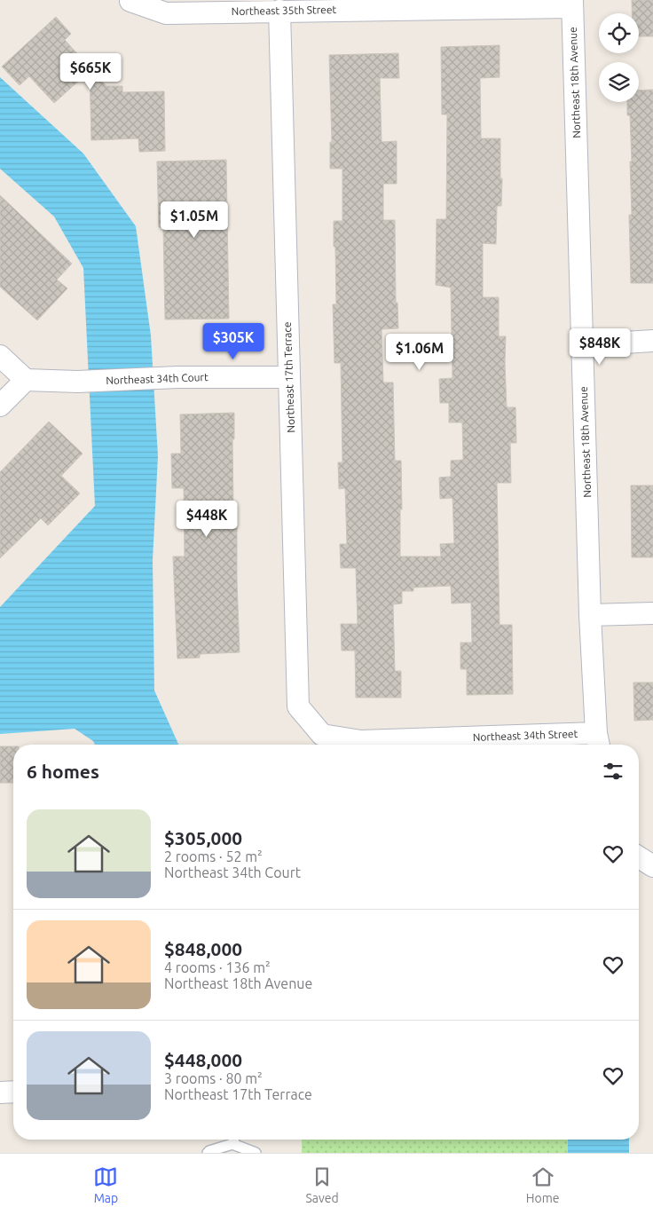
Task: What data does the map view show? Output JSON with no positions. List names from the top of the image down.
{
  "streets": {
    "street": [
      "Northeast 35th Street",
      "Northeast 18th Avenue",
      "Northeast 17th Terrace",
      "Northeast 34th Court",
      "Northeast 34th Street"
    ]
  },
  "crossings": [
    ["Northeast 35th Street", "Northeast 18th Avenue"],
    ["Northeast 35th Street", "Northeast 17th Terrace"],
    ["Northeast 18th Avenue", "Northeast 34th Street"],
    ["Northeast 17th Terrace", "Northeast 34th Court"],
    ["Northeast 17th Terrace", "Northeast 34th Street"]
  ],
  "page": {
    "price": [
      "$665K",
      "$1.05M",
      "$305K",
      "$848K",
      "$1.06M",
      "$448K"
    ],
    "heading": "6 homes",
    "list": [
      {
        "name": "$305,000",
        "note": "2 rooms · 52 m² · Northeast 34th Court"
      },
      {
        "name": "$848,000",
        "note": "4 rooms · 136 m² · Northeast 18th Avenue"
      },
      {
        "name": "$448,000",
        "note": "3 rooms · 80 m² · Northeast 17th Terrace"
      }
    ],
    "tabs": ["Map", "Saved", "Home"]
  }
}
